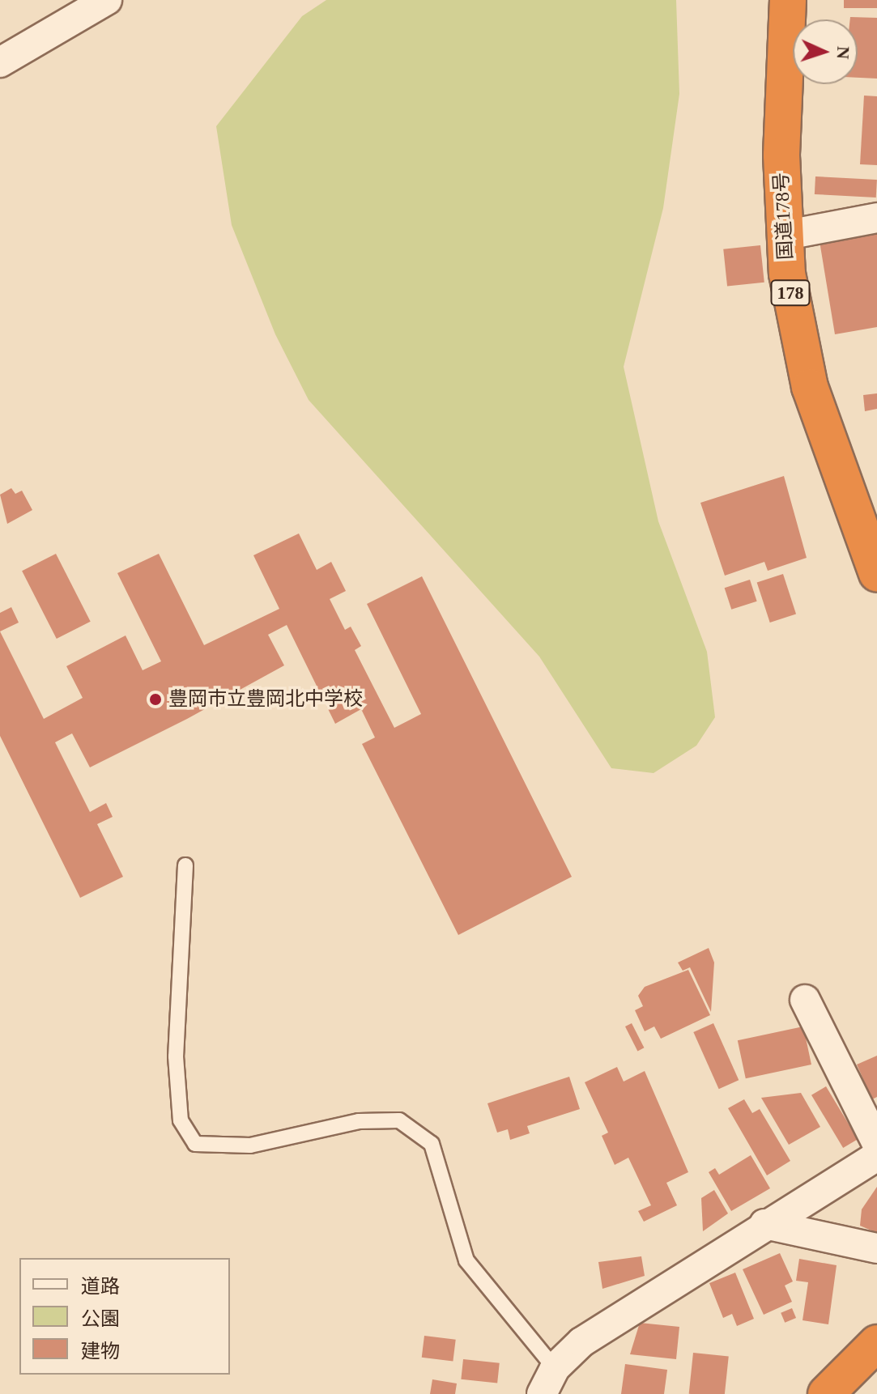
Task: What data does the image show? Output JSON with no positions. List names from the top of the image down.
{
  "streets": {
    "highway": ["国道178号", "178"]
  },
  "places": ["豊岡市立豊岡北中学校"],
  "legend": ["道路", "公園", "建物"],
  "north": "right"
}
